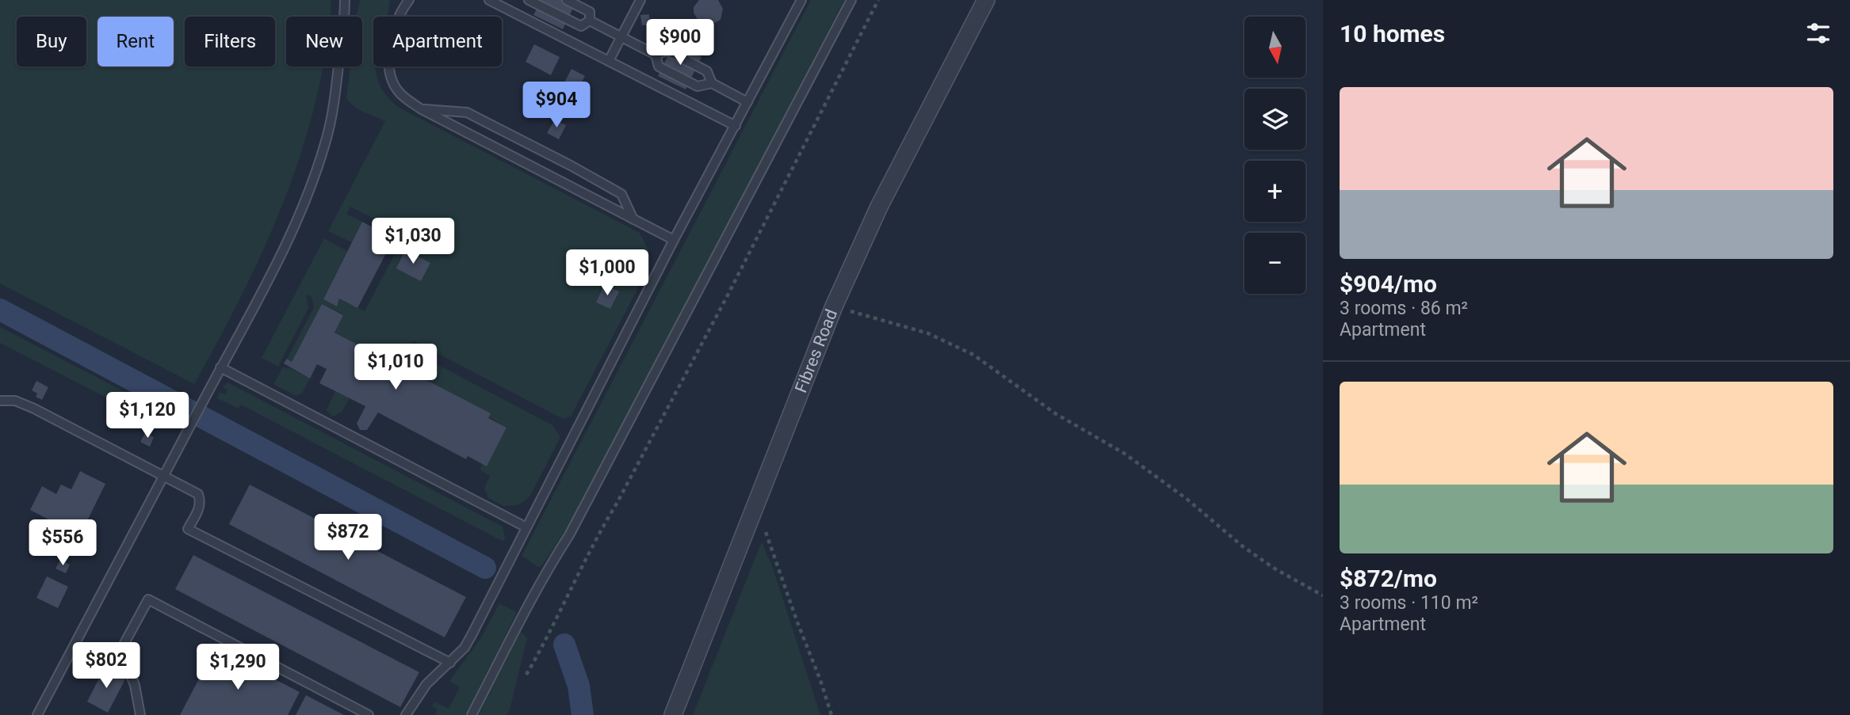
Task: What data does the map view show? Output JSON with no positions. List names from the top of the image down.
{
  "streets": {
    "street": ["Fibres Road"]
  },
  "north": "bottom",
  "page": {
    "heading": "10 homes",
    "map_buttons": ["+", "−"],
    "chip": [
      "Buy",
      "Rent",
      "Filters",
      "New",
      "Apartment"
    ],
    "price": [
      "$900",
      "$904",
      "$1,030",
      "$1,000",
      "$1,010",
      "$1,120",
      "$872",
      "$556",
      "$802",
      "$1,290"
    ],
    "list": [
      {
        "name": "$904/mo",
        "note": "3 rooms · 86 m² · Apartment"
      },
      {
        "name": "$872/mo",
        "note": "3 rooms · 110 m² · Apartment"
      }
    ]
  }
}
